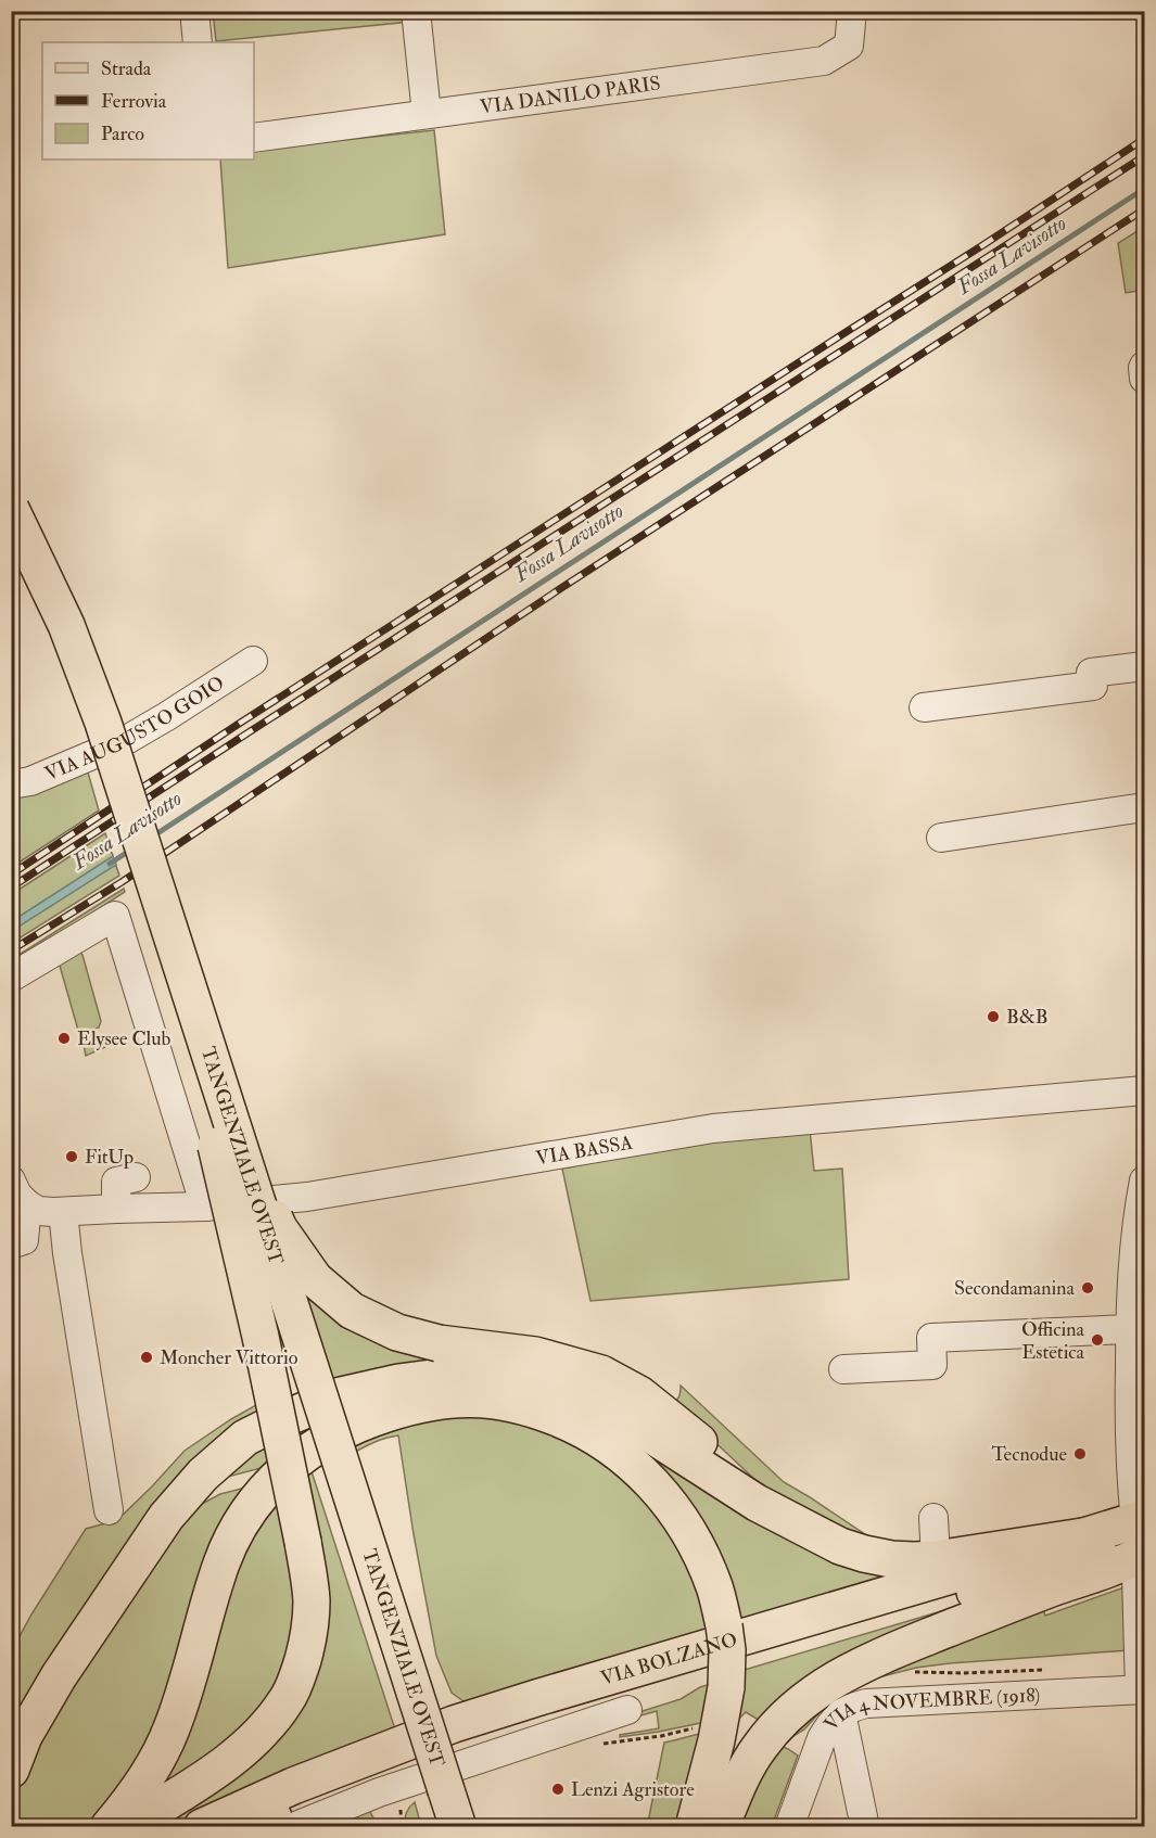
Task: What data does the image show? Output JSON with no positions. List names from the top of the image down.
{
  "streets": {
    "main road": ["TANGENZIALE OVEST", "VIA BOLZANO"],
    "street": [
      "VIA DANILO PARIS",
      "VIA AUGUSTO GOIO",
      "VIA BASSA",
      "VIA 4 NOVEMBRE (1918)"
    ]
  },
  "water": ["Fossa Lavisotto"],
  "places": [
    "B&B",
    "Elysee Club",
    "FitUp",
    "Secondamanina",
    "Officina Estetica",
    "Moncher Vittorio",
    "Tecnodue",
    "Lenzi Agristore"
  ],
  "legend": ["Strada", "Ferrovia", "Parco"]
}
